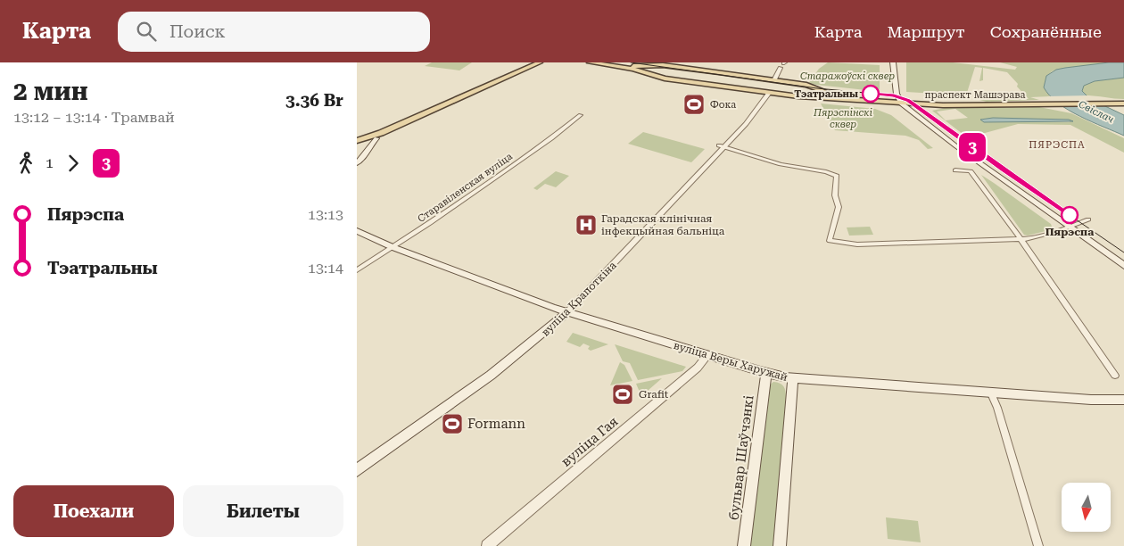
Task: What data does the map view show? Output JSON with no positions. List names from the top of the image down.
{
  "streets": {
    "main road": [
      "праспект Машэрава",
      "вуліца Крапоткіна",
      "вуліца Веры Харужай",
      "бульвар Шаўчэнкі"
    ],
    "street": ["Старавіленская вуліца", "вуліца Гая"]
  },
  "crossings": [
    ["праспект Машэрава", "вуліца Крапоткіна"],
    ["Старавіленская вуліца", "вуліца Веры Харужай"],
    ["вуліца Крапоткіна", "вуліца Веры Харужай"],
    ["вуліца Веры Харужай", "вуліца Гая"],
    ["вуліца Веры Харужай", "бульвар Шаўчэнкі"]
  ],
  "districts": ["ПЯРЭСПА"],
  "water": ["Свіслач"],
  "parks": ["Старажоўскі сквер", "Пярэспінскі сквер"],
  "places": {
    "other": ["Тэатральны", "Пярэспа"],
    "sports": ["Фока", "Grafit", "Formann"],
    "hospital": ["Гарадская клінічная інфекцыйная бальніца"]
  },
  "lines": ["tram line 3"],
  "north": "bottom",
  "page": {
    "header": "Карта",
    "search": "Поиск",
    "nav": ["Карта", "Маршрут", "Сохранённые"],
    "heading": ["2 мин", "13:12 – 13:14 · Трамвай", "3.36 Br"],
    "on_map": "3",
    "legs": ["1", "3"],
    "list": [
      {
        "name": "Пярэспа",
        "value": "13:13"
      },
      {
        "name": "Тэатральны",
        "value": "13:14"
      }
    ],
    "buttons": ["Поехали", "Билеты"]
  }
}
